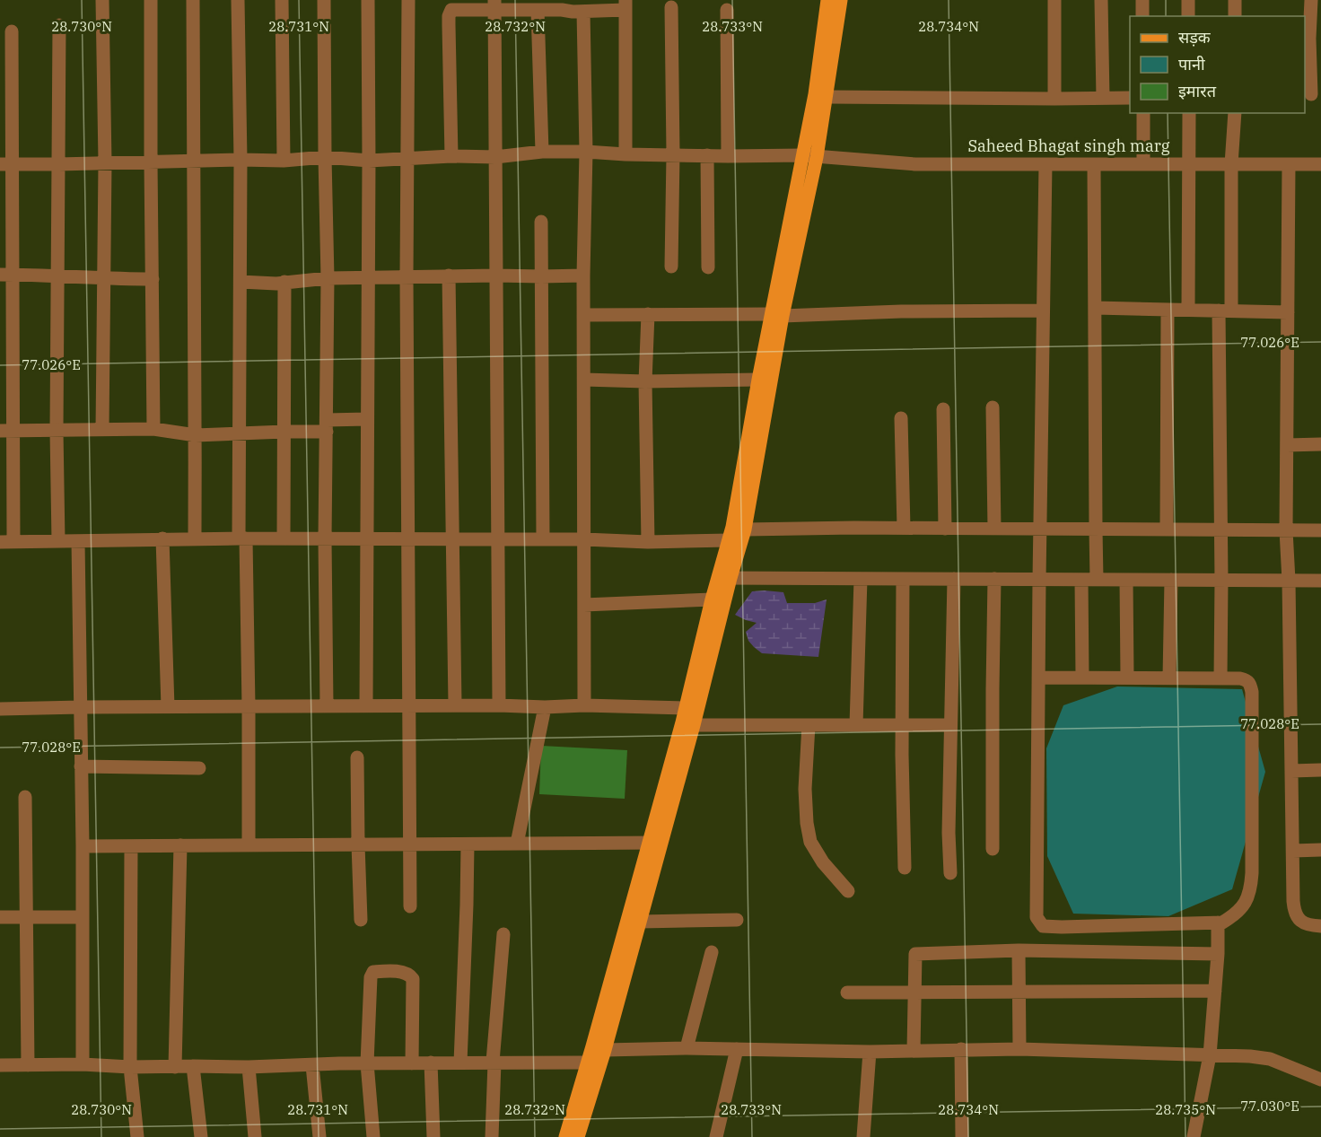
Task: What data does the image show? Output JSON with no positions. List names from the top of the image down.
{
  "streets": {
    "street": ["Saheed Bhagat singh marg"]
  },
  "legend": ["सड़क", "पानी", "इमारत"],
  "coordinates": [
    "28.730°N",
    "28.731°N",
    "28.732°N",
    "28.733°N",
    "28.734°N",
    "77.026°E",
    "77.028°E",
    "77.030°E",
    "28.735°N"
  ]
}
